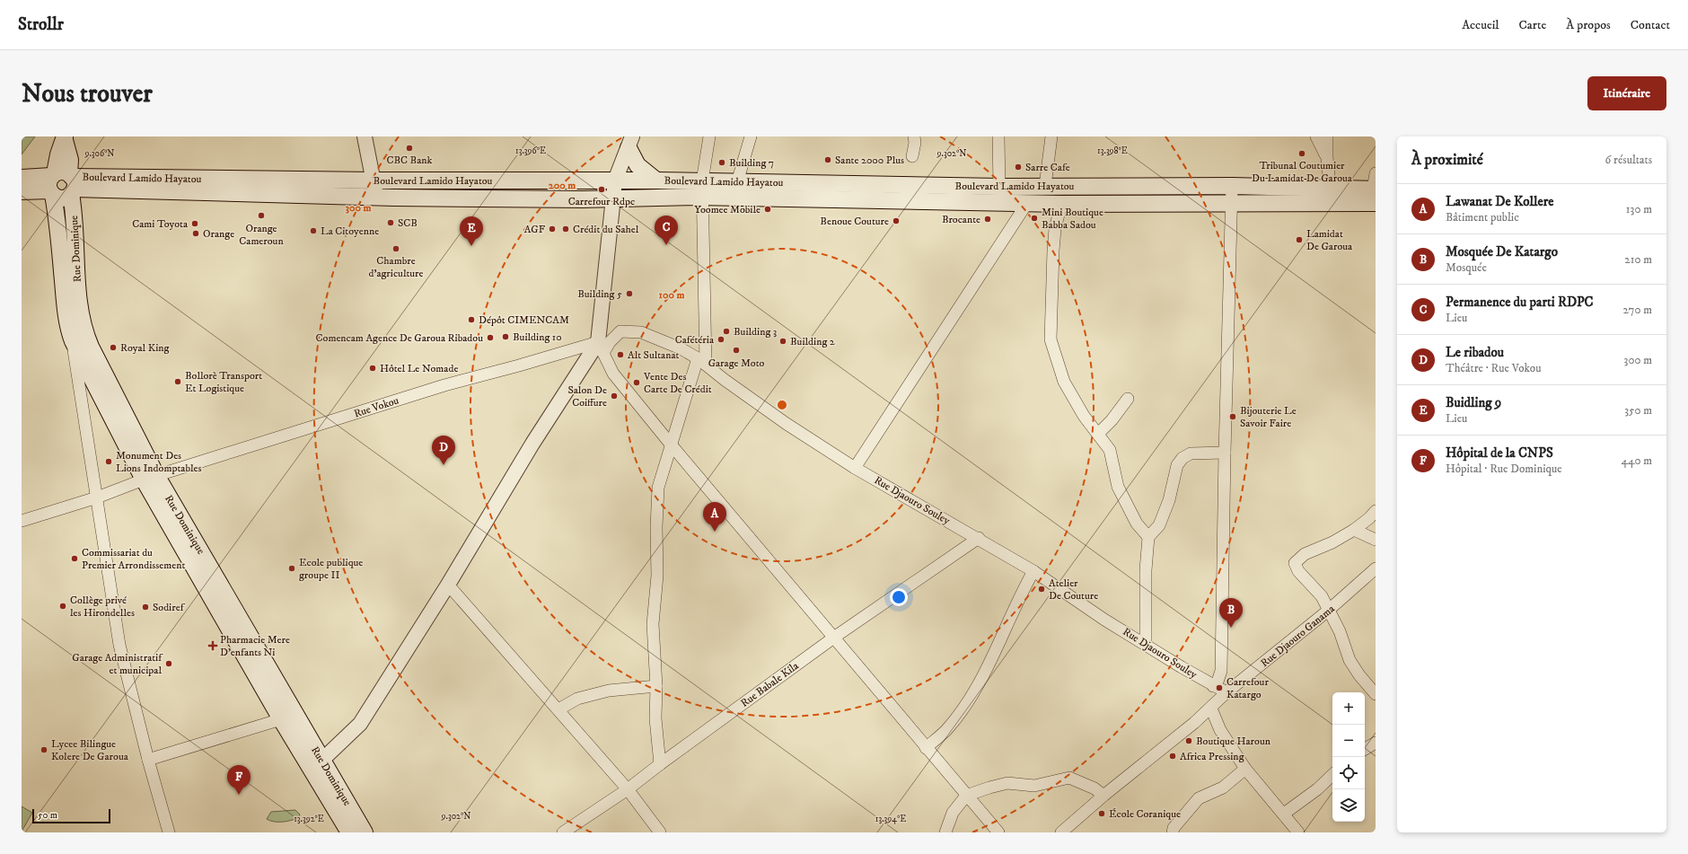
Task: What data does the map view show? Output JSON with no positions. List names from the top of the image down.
{
  "streets": {
    "main road": ["Boulevard Lamido Hayatou", "Rue Dominique"],
    "street": [
      "Rue Vokou",
      "Rue Djaouro Souley",
      "Rue Djaouro Ganama",
      "Rue Babale Kila"
    ]
  },
  "crossings": [
    ["Boulevard Lamido Hayatou", "Rue Dominique"],
    ["Rue Dominique", "Rue Vokou"],
    ["Rue Vokou", "Rue Djaouro Souley"],
    ["Rue Djaouro Souley", "Rue Djaouro Ganama"],
    ["Rue Djaouro Souley", "Rue Babale Kila"]
  ],
  "places": {
    "other": [
      "CBC Bank",
      "Tribunal Coutumier Du Lamidat De Garoua",
      "Sante 2000 Plus",
      "Building 7",
      "Sarre Cafe",
      "Carrefour Rdpc",
      "Yoomee Mobile",
      "Orange Cameroun",
      "Mini Boutique Babba Sadou",
      "Brocante",
      "Benoue Couture",
      "SCB",
      "Cami Toyota",
      "AGF",
      "Crédit du Sahel",
      "La Citoyenne",
      "Orange",
      "Lamidat De Garoua",
      "Chambre d'agriculture",
      "Building 5",
      "Dépôt CIMENCAM",
      "Building 3",
      "Building 10",
      "Comencam Agence De Garoua Ribadou",
      "Cafétéria",
      "Building 2",
      "Royal King",
      "Garage Moto",
      "Alt Sultanat",
      "Hôtel Le Nomade",
      "Bollorè Transport Et Logistique",
      "Vente Des Carte De Crédit",
      "Salon De Coiffure",
      "Bijouterie Le Savoir Faire",
      "Monument Des Lions Indomptables",
      "Commissariat du Premier Arrondissement",
      "Ecole publique groupe II",
      "Atelier De Couture",
      "Collège privé les Hirondelles",
      "Sodiref",
      "Garage Administratif et municipal",
      "Carrefour Katargo",
      "Boutique Haroun",
      "Lycee Bilingue Kolere De Garoua",
      "Africa Pressing",
      "École Coranique"
    ],
    "health": ["Pharmacie Mere D'enfants Ni"]
  },
  "scale_bar": "50 m",
  "page": {
    "header": "Strollr",
    "nav": [
      "Accueil",
      "Carte",
      "À propos",
      "Contact"
    ],
    "buttons": "Itinéraire",
    "title": "Nous trouver",
    "heading": ["À proximité", "6 résultats"],
    "list": [
      {
        "mark": "A",
        "name": "Lawanat De Kollere",
        "note": "Bâtiment public",
        "value": "130 m"
      },
      {
        "mark": "B",
        "name": "Mosquée De Katargo",
        "note": "Mosquée",
        "value": "210 m"
      },
      {
        "mark": "C",
        "name": "Permanence du parti RDPC",
        "note": "Lieu",
        "value": "270 m"
      },
      {
        "mark": "D",
        "name": "Le ribadou",
        "note": "Théâtre · Rue Vokou",
        "value": "300 m"
      },
      {
        "mark": "E",
        "name": "Buidling 9",
        "note": "Lieu",
        "value": "350 m"
      },
      {
        "mark": "F",
        "name": "Hôpital de la CNPS",
        "note": "Hôpital · Rue Dominique",
        "value": "440 m"
      }
    ],
    "pins": [
      "C",
      "E",
      "D",
      "A",
      "B",
      "F"
    ],
    "map_buttons": ["+", "−"],
    "scale": "50 m"
  },
  "coordinates": [
    "13.398°E",
    "13.396°E",
    "9.302°N",
    "9.306°N",
    "13.392°E",
    "13.394°E"
  ],
  "rings": ["200 m", "300 m", "100 m"]
}
